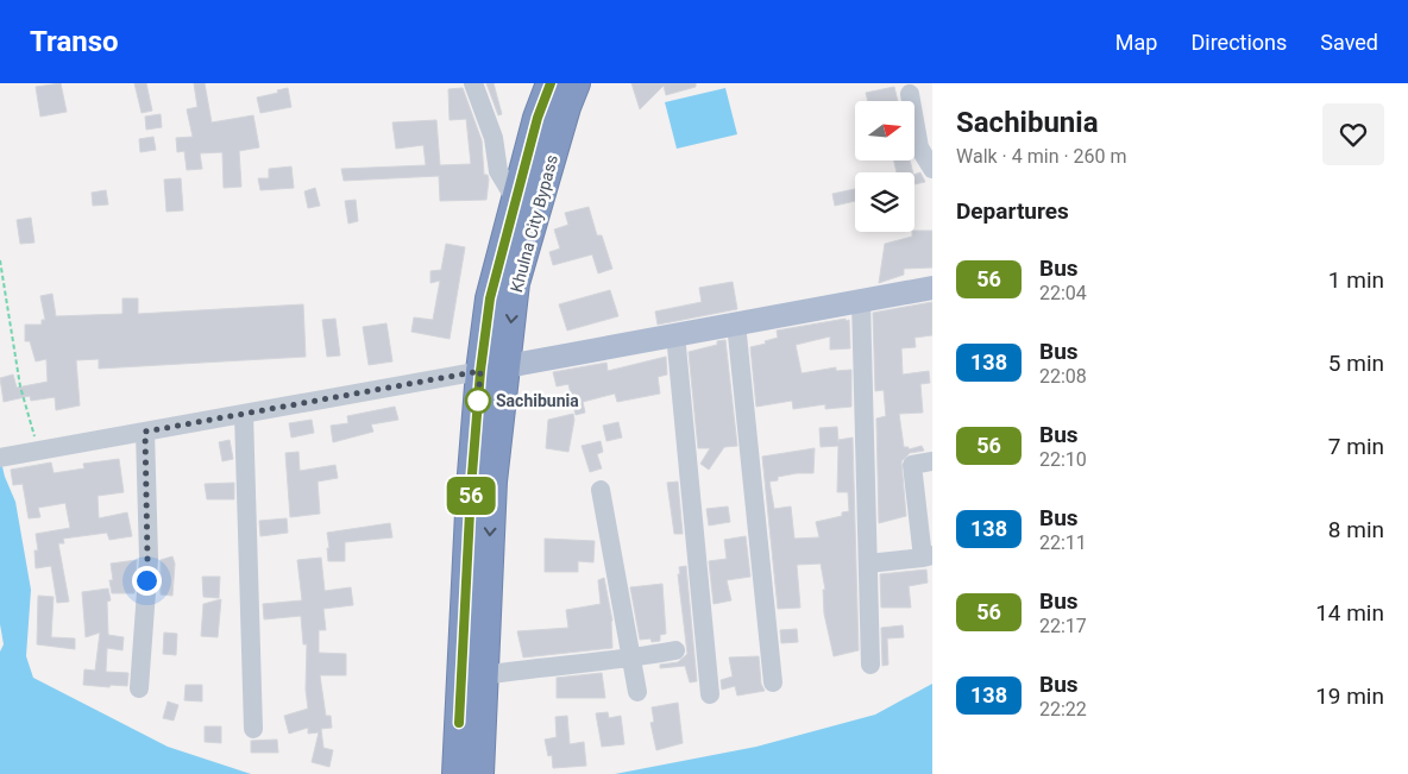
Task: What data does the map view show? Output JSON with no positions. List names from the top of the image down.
{
  "streets": {
    "highway": ["Khulna City Bypass"]
  },
  "places": ["Sachibunia"],
  "lines": ["bus line 56"],
  "north": "right",
  "page": {
    "header": "Transo",
    "nav": ["Map", "Directions", "Saved"],
    "on_map": "56",
    "heading": [
      ["Sachibunia", "Walk · 4 min · 260 m"],
      "Departures"
    ],
    "list": [
      {
        "mark": "56",
        "name": "Bus",
        "note": "22:04",
        "value": "1 min"
      },
      {
        "mark": "138",
        "name": "Bus",
        "note": "22:08",
        "value": "5 min"
      },
      {
        "mark": "56",
        "name": "Bus",
        "note": "22:10",
        "value": "7 min"
      },
      {
        "mark": "138",
        "name": "Bus",
        "note": "22:11",
        "value": "8 min"
      },
      {
        "mark": "56",
        "name": "Bus",
        "note": "22:17",
        "value": "14 min"
      },
      {
        "mark": "138",
        "name": "Bus",
        "note": "22:22",
        "value": "19 min"
      }
    ]
  }
}
